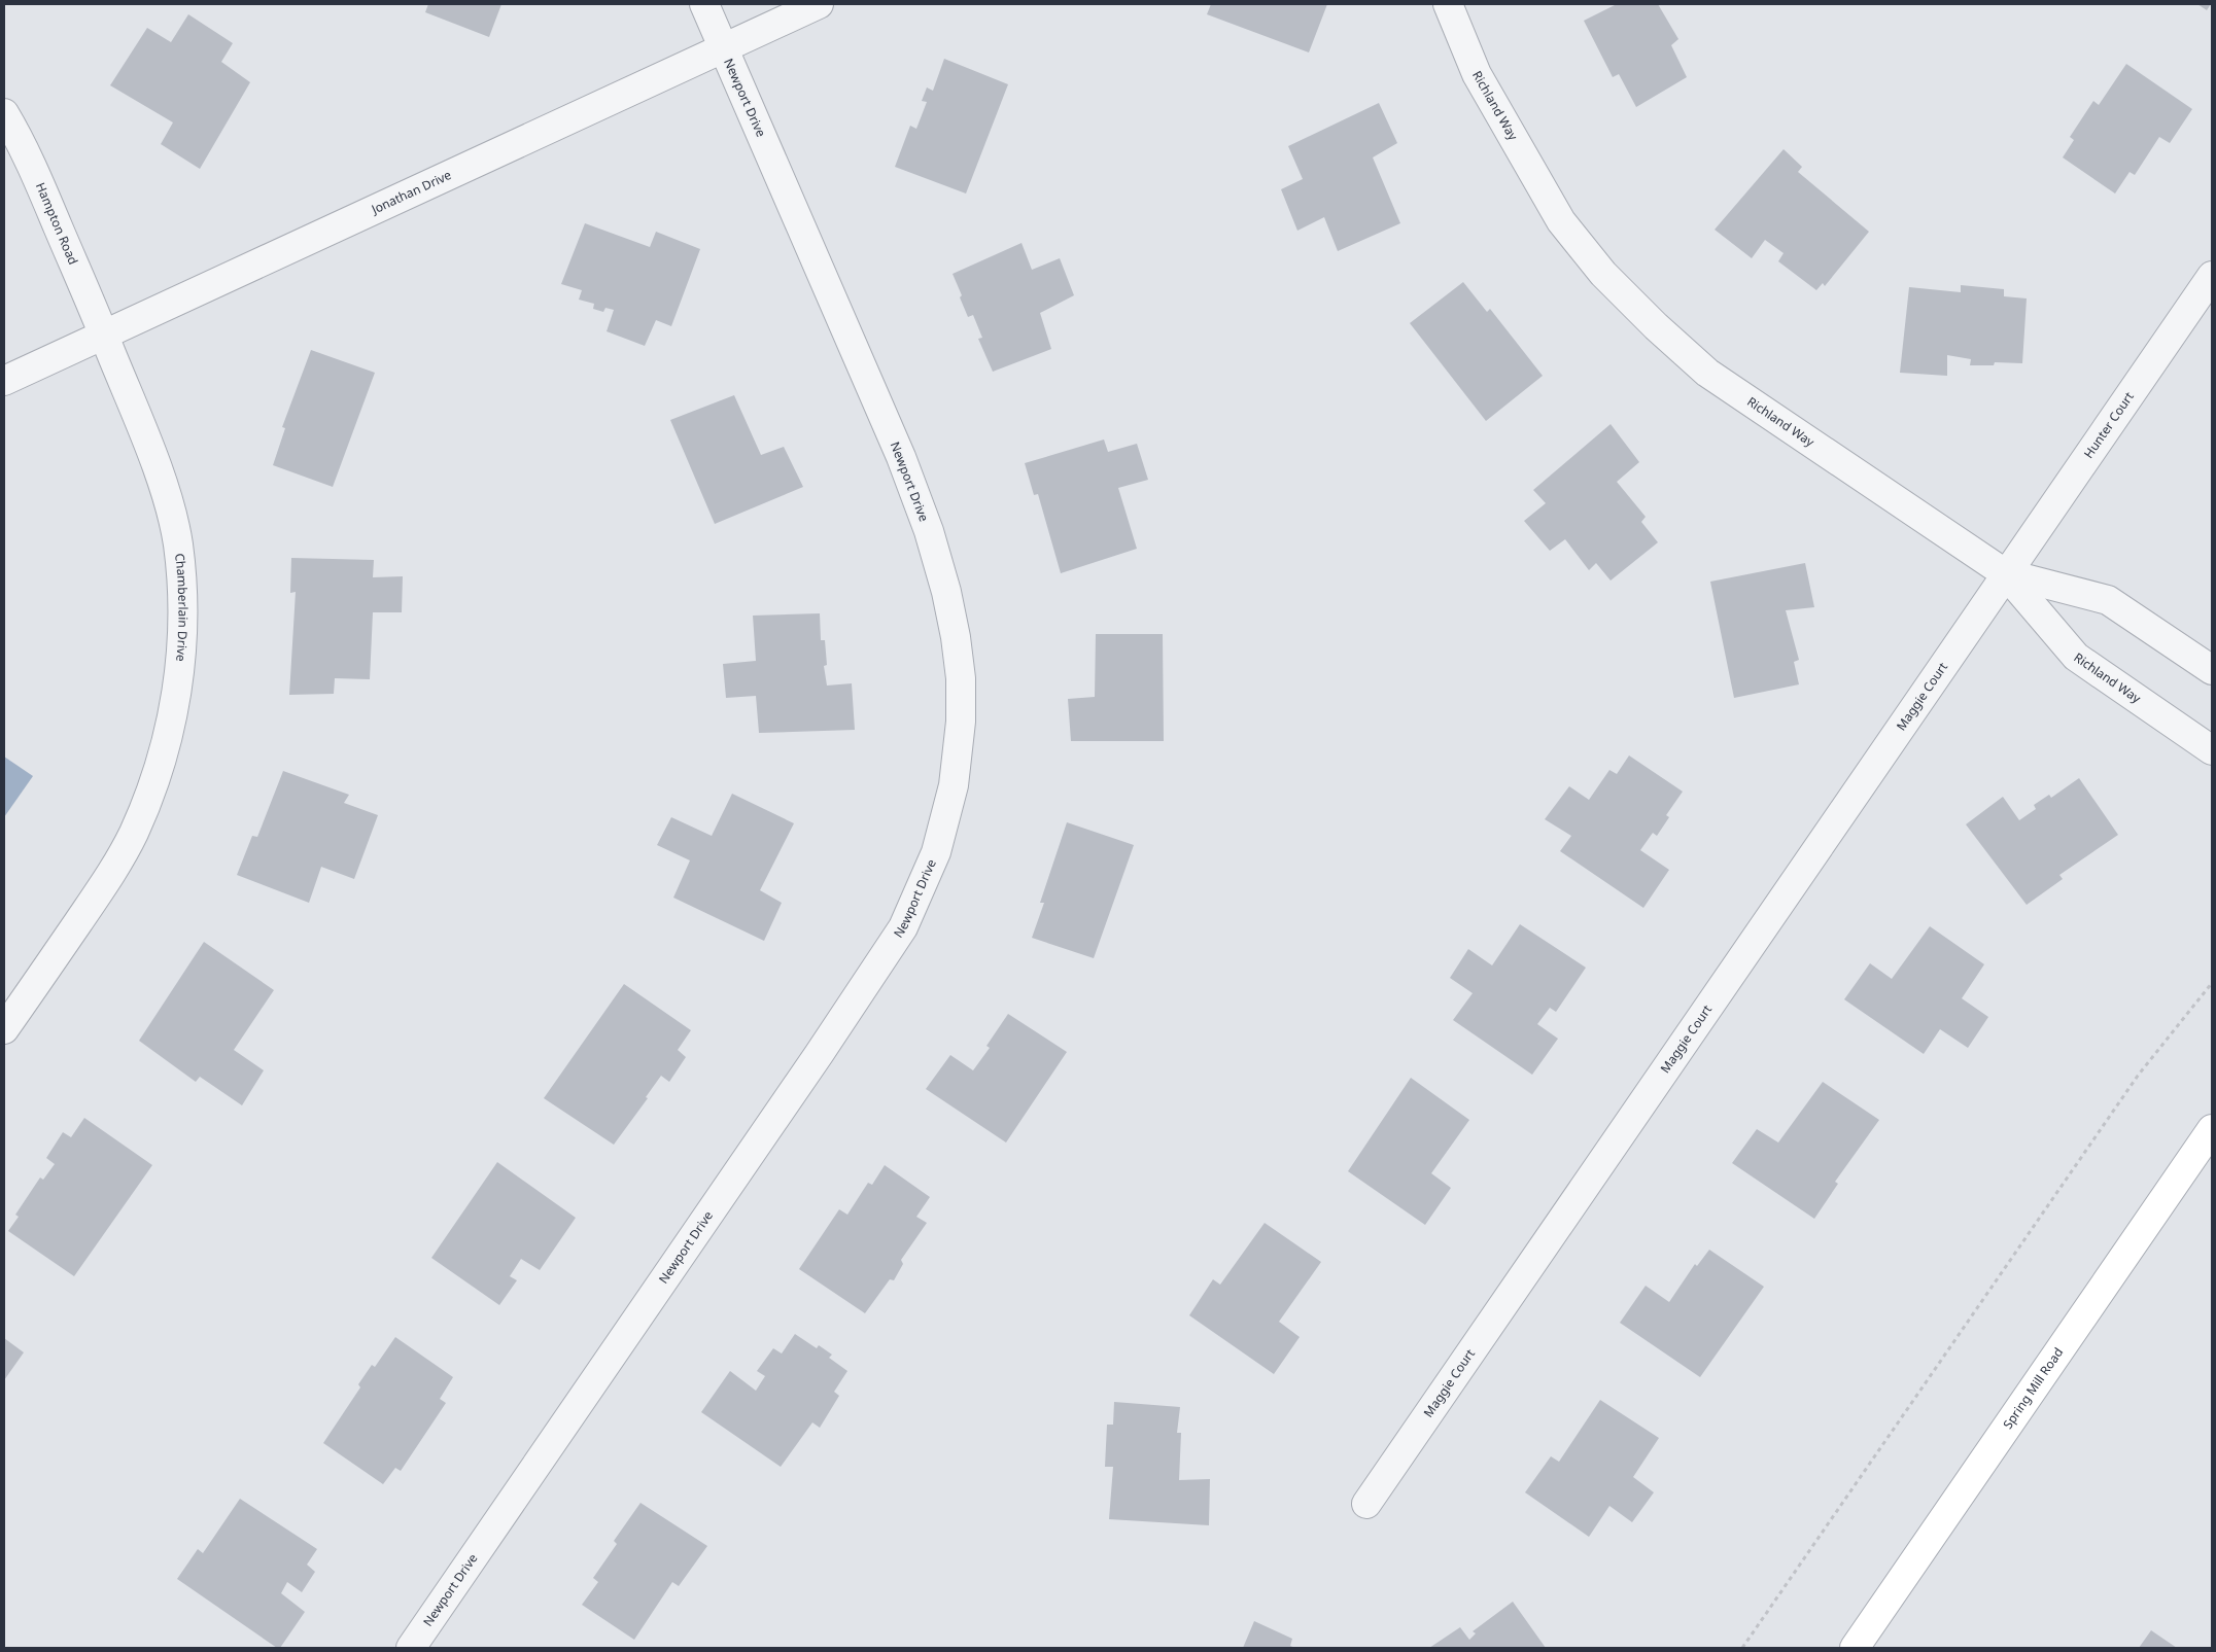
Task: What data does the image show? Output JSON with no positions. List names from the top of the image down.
{
  "streets": {
    "street": [
      "Newport Drive",
      "Richland Way",
      "Jonathan Drive",
      "Hampton Road",
      "Hunter Court",
      "Chamberlain Drive",
      "Maggie Court",
      "Spring Mill Road"
    ]
  },
  "crossings": [
    ["Newport Drive", "Jonathan Drive"],
    ["Richland Way", "Hunter Court"],
    ["Richland Way", "Maggie Court"],
    ["Jonathan Drive", "Hampton Road"],
    ["Jonathan Drive", "Chamberlain Drive"],
    ["Hampton Road", "Chamberlain Drive"],
    ["Hunter Court", "Maggie Court"]
  ]
}
